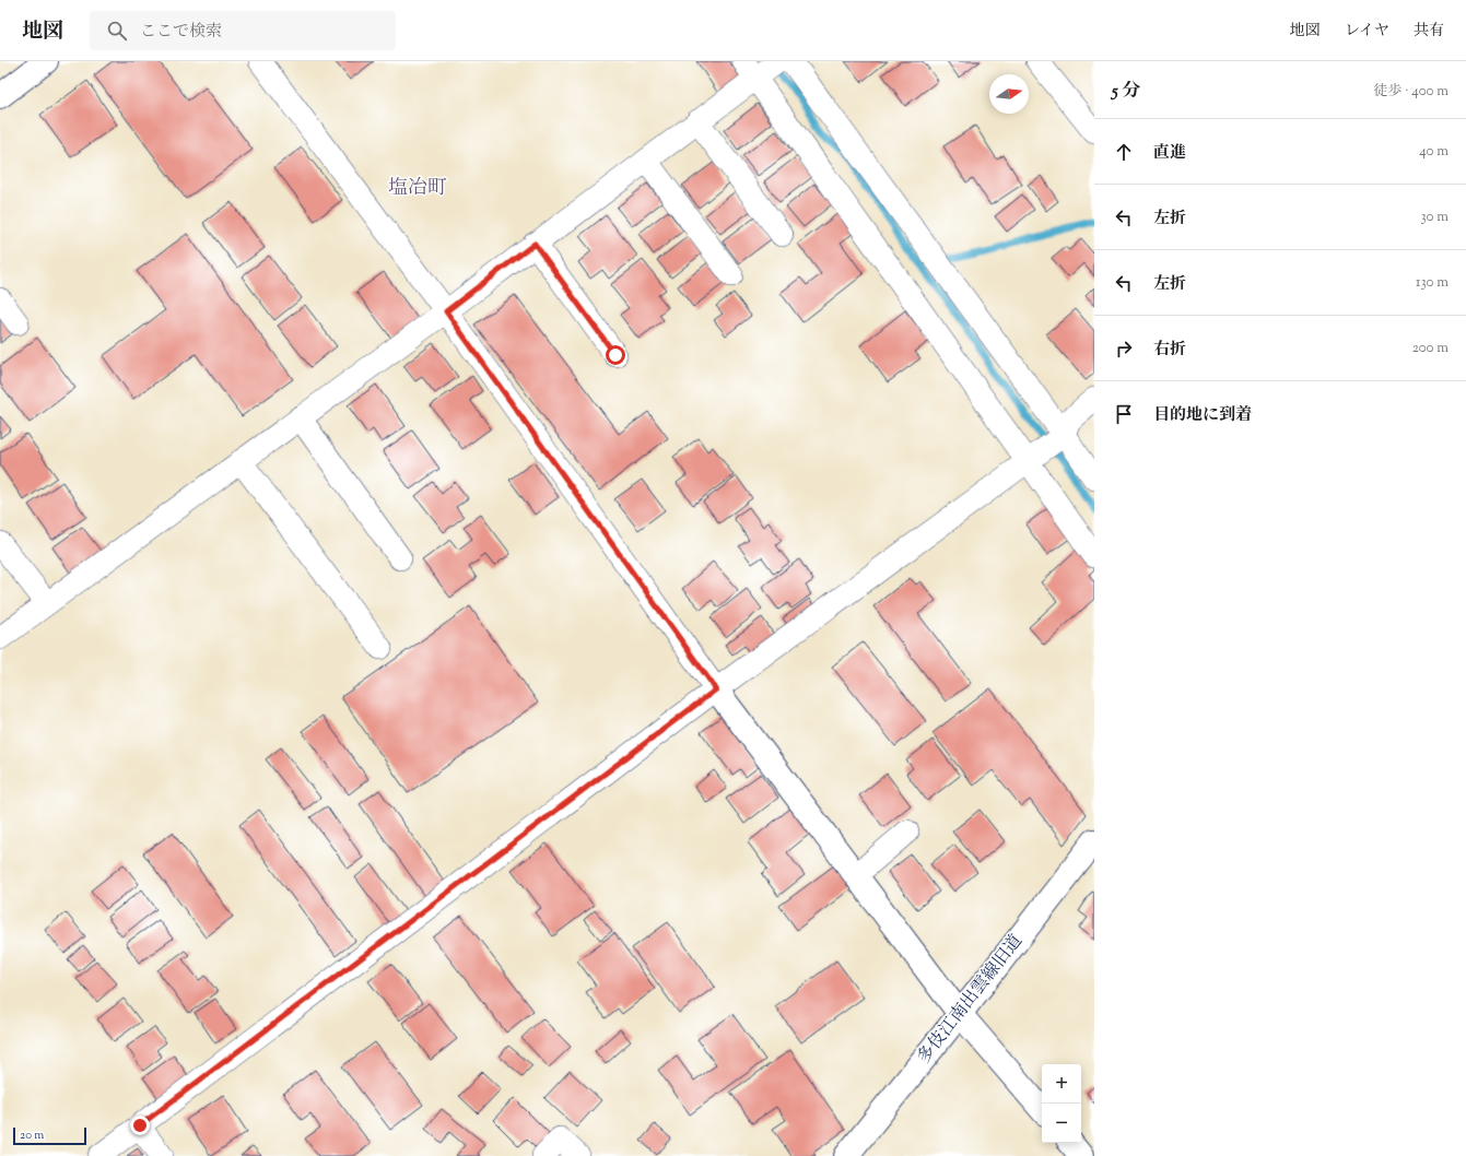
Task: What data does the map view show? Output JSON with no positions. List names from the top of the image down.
{
  "streets": {
    "street": ["多伎江南出雲線旧道"]
  },
  "districts": ["塩冶町"],
  "scale_bar": "20 m",
  "north": "right",
  "page": {
    "header": "地図",
    "search": "ここで検索",
    "nav": ["地図", "レイヤ", "共有"],
    "heading": ["5 分", "徒歩 · 400 m"],
    "list": [
      ["直進", "40 m"],
      ["左折", "30 m"],
      ["左折", "130 m"],
      ["右折", "200 m"],
      "目的地に到着"
    ],
    "map_buttons": ["+", "−"],
    "scale": "20 m"
  }
}
